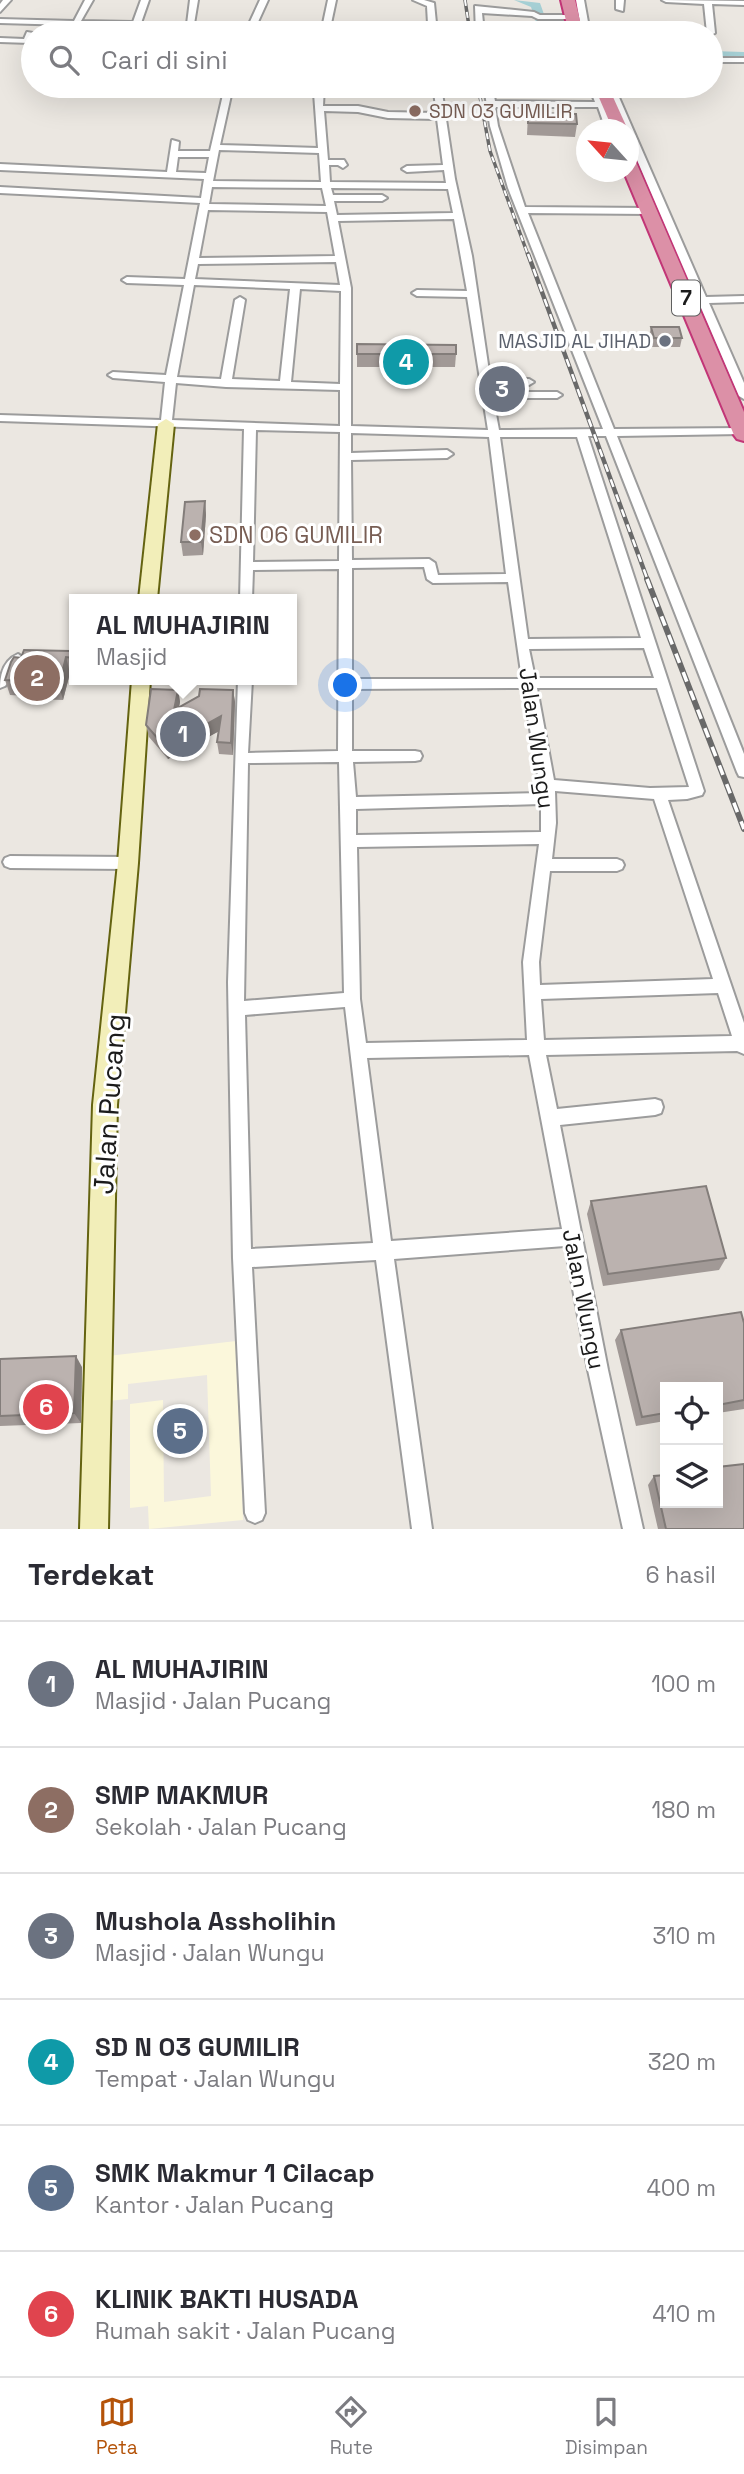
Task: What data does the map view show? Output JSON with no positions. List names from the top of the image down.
{
  "streets": {
    "highway": ["7"],
    "street": ["Jalan Wungu", "Jalan Pucang"]
  },
  "places": ["SDN 03 GUMILIR", "MASJID AL JIHAD", "SDN 06 GUMILIR"],
  "north": "top left",
  "page": {
    "search": "Cari di sini",
    "pins": [
      "4",
      "3",
      "2",
      "1",
      "6",
      "5"
    ],
    "popup": ["AL MUHAJIRIN", "Masjid"],
    "heading": ["Terdekat", "6 hasil"],
    "list": [
      {
        "mark": "1",
        "name": "AL MUHAJIRIN",
        "note": "Masjid · Jalan Pucang",
        "value": "100 m"
      },
      {
        "mark": "2",
        "name": "SMP MAKMUR",
        "note": "Sekolah · Jalan Pucang",
        "value": "180 m"
      },
      {
        "mark": "3",
        "name": "Mushola Assholihin",
        "note": "Masjid · Jalan Wungu",
        "value": "310 m"
      },
      {
        "mark": "4",
        "name": "SD N 03 GUMILIR",
        "note": "Tempat · Jalan Wungu",
        "value": "320 m"
      },
      {
        "mark": "5",
        "name": "SMK Makmur 1 Cilacap",
        "note": "Kantor · Jalan Pucang",
        "value": "400 m"
      },
      {
        "mark": "6",
        "name": "KLINIK BAKTI HUSADA",
        "note": "Rumah sakit · Jalan Pucang",
        "value": "410 m"
      }
    ],
    "nav": ["Peta", "Rute", "Disimpan"]
  }
}
